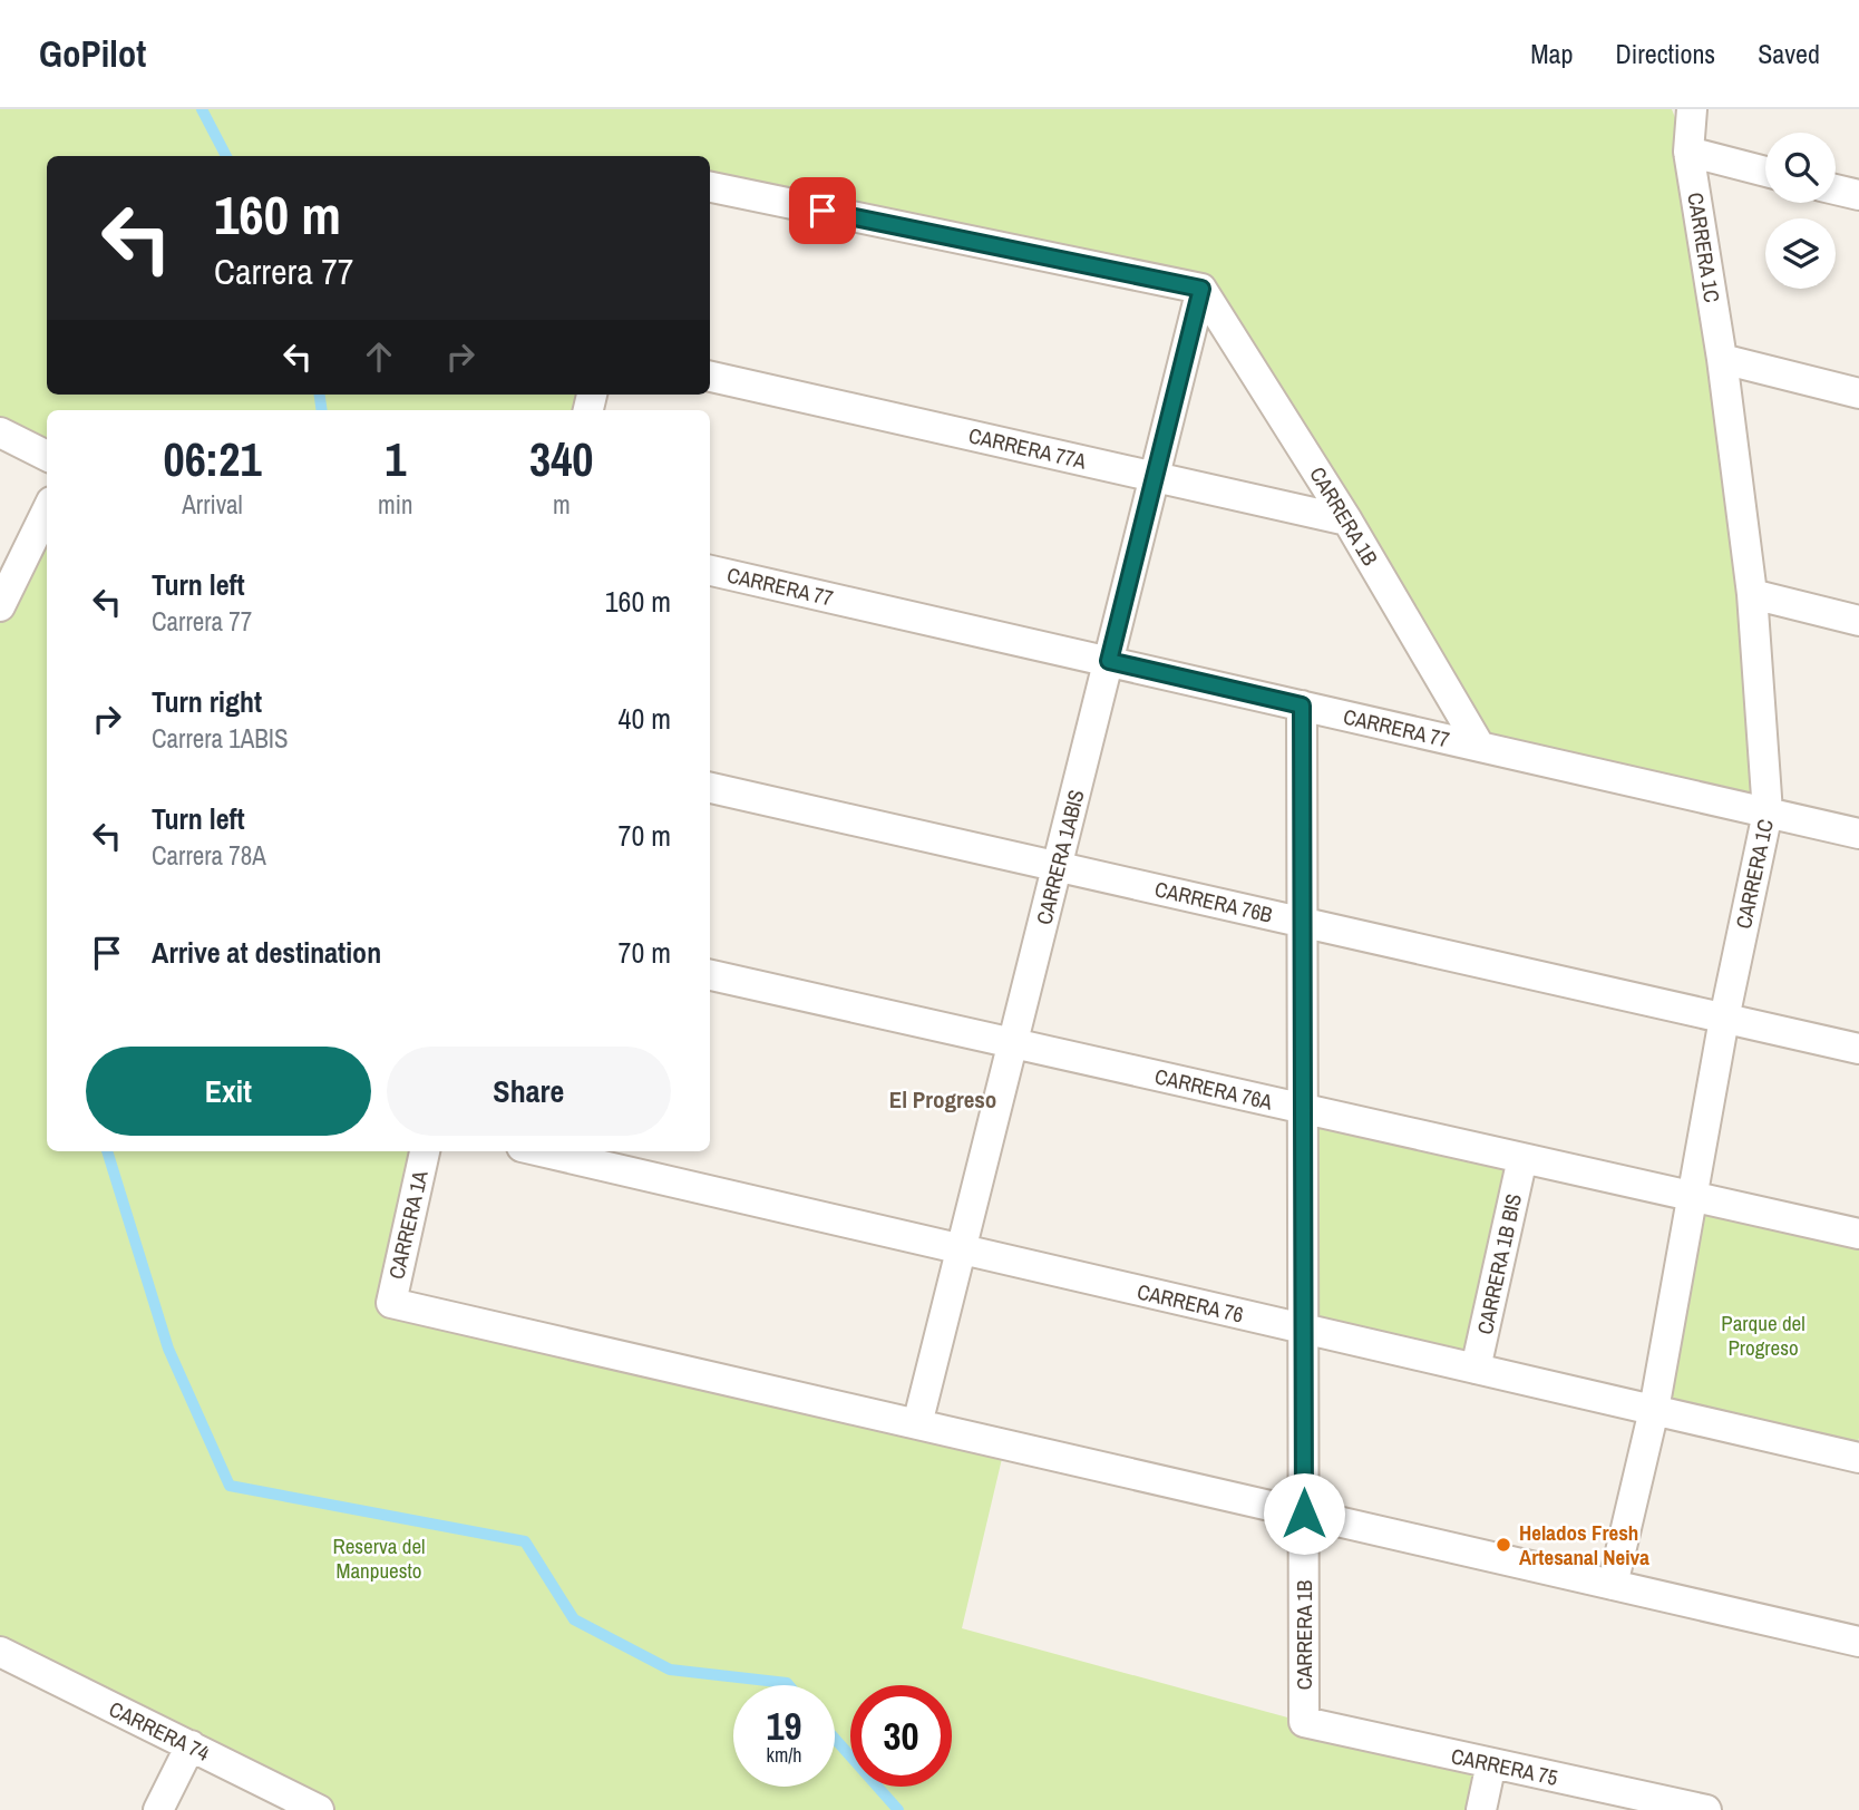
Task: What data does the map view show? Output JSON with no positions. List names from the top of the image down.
{
  "streets": {
    "street": [
      "CARRERA 1C",
      "CARRERA 77A",
      "CARRERA 1B",
      "CARRERA 77",
      "CARRERA 1ABIS",
      "CARRERA 76B",
      "CARRERA 76A",
      "CARRERA 1A",
      "CARRERA 1B BIS",
      "CARRERA 76",
      "CARRERA 74",
      "CARRERA 75"
    ]
  },
  "crossings": [
    ["CARRERA 1C", "CARRERA 77"],
    ["CARRERA 1C", "CARRERA 76B"],
    ["CARRERA 1C", "CARRERA 76A"],
    ["CARRERA 1C", "CARRERA 76"],
    ["CARRERA 77A", "CARRERA 1B"],
    ["CARRERA 77A", "CARRERA 1ABIS"],
    ["CARRERA 1B", "CARRERA 77"],
    ["CARRERA 1B", "CARRERA 1ABIS"],
    ["CARRERA 1B", "CARRERA 76B"],
    ["CARRERA 1B", "CARRERA 76A"],
    ["CARRERA 1B", "CARRERA 76"],
    ["CARRERA 1B", "CARRERA 75"],
    ["CARRERA 77", "CARRERA 1ABIS"],
    ["CARRERA 1ABIS", "CARRERA 76B"],
    ["CARRERA 1ABIS", "CARRERA 76A"],
    ["CARRERA 1ABIS", "CARRERA 1A"],
    ["CARRERA 1ABIS", "CARRERA 76"],
    ["CARRERA 76A", "CARRERA 1B BIS"],
    ["CARRERA 1B BIS", "CARRERA 76"]
  ],
  "districts": ["El Progreso"],
  "parks": ["Parque del Progreso", "Reserva del Manpuesto"],
  "places": ["Helados Fresh Artesanal Neiva"],
  "page": {
    "header": "GoPilot",
    "nav": ["Map", "Directions", "Saved"],
    "turn": ["160 m", "Carrera 77"],
    "eta": [
      "06:21",
      "Arrival",
      "1",
      "min",
      "340",
      "m"
    ],
    "list": [
      {
        "name": "Turn left",
        "note": "Carrera 77",
        "value": "160 m"
      },
      {
        "name": "Turn right",
        "note": "Carrera 1ABIS",
        "value": "40 m"
      },
      {
        "name": "Turn left",
        "note": "Carrera 78A",
        "value": "70 m"
      },
      {
        "name": "Arrive at destination",
        "value": "70 m"
      }
    ],
    "buttons": ["Exit", "Share"],
    "speed": "19 km/h",
    "limit": "30"
  }
}
